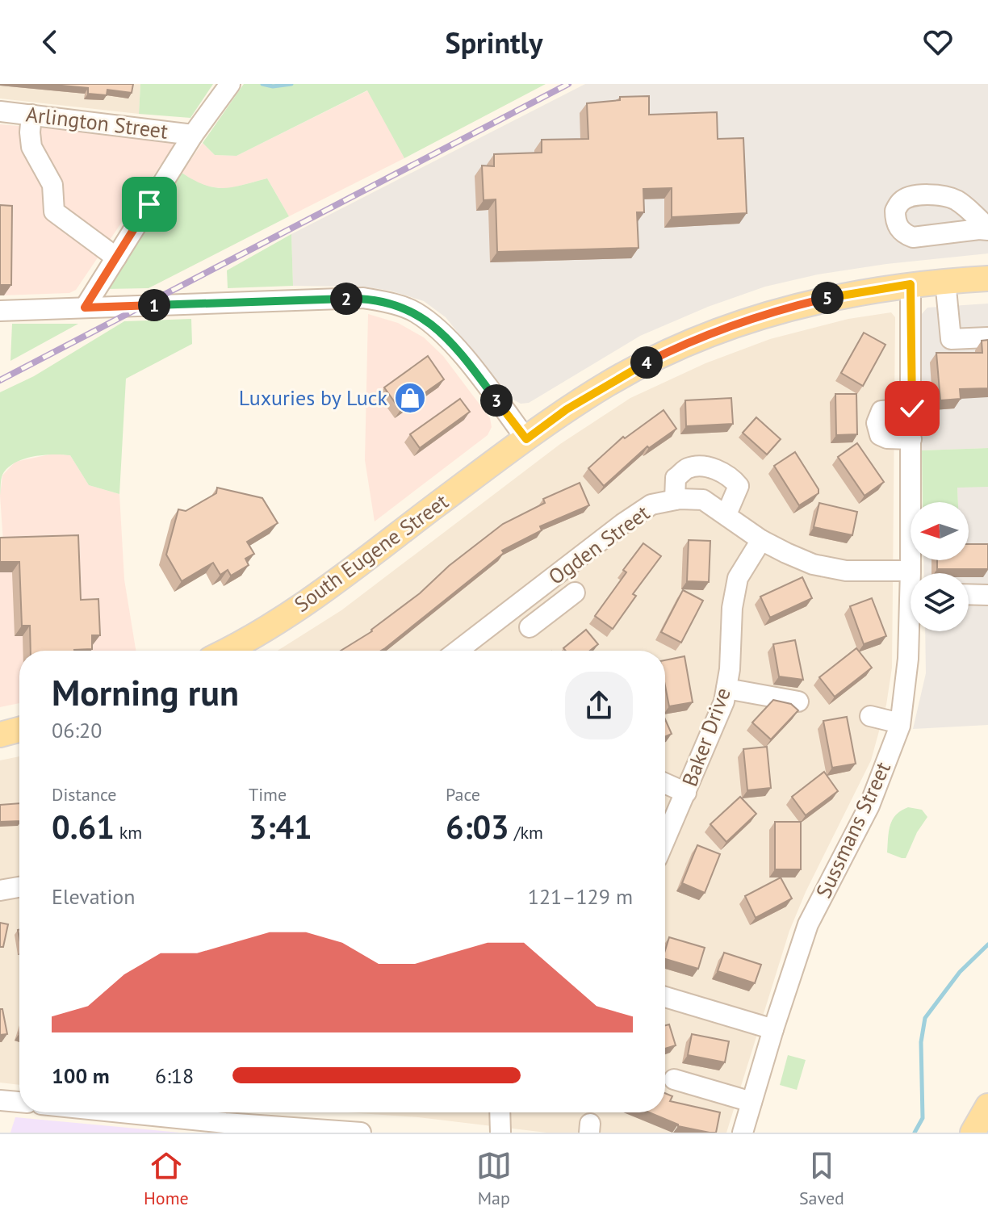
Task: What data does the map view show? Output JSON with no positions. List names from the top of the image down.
{
  "streets": {
    "main road": ["South Eugene Street"],
    "street": [
      "Arlington Street",
      "Ogden Street",
      "Baker Drive",
      "Sussmans Street"
    ]
  },
  "crossings": [
    ["Ogden Street", "Baker Drive"],
    ["Ogden Street", "Sussmans Street"],
    ["South Eugene Street", "Sussmans Street"]
  ],
  "places": {
    "shop": ["Luxuries by Luck"]
  },
  "north": "left",
  "page": {
    "header": "Sprintly",
    "pins": [
      "5",
      "2",
      "1",
      "4",
      "3"
    ],
    "heading": ["Morning run", "06:20"],
    "stats": [
      ["Distance", "0.61 km"],
      ["Time", "3:41"],
      ["Pace", "6:03 /km"]
    ],
    "chart": ["Elevation", "121–129 m"],
    "list": [
      {
        "name": "100 m",
        "note": "6:18"
      }
    ],
    "tabs": ["Home", "Map", "Saved"]
  }
}
